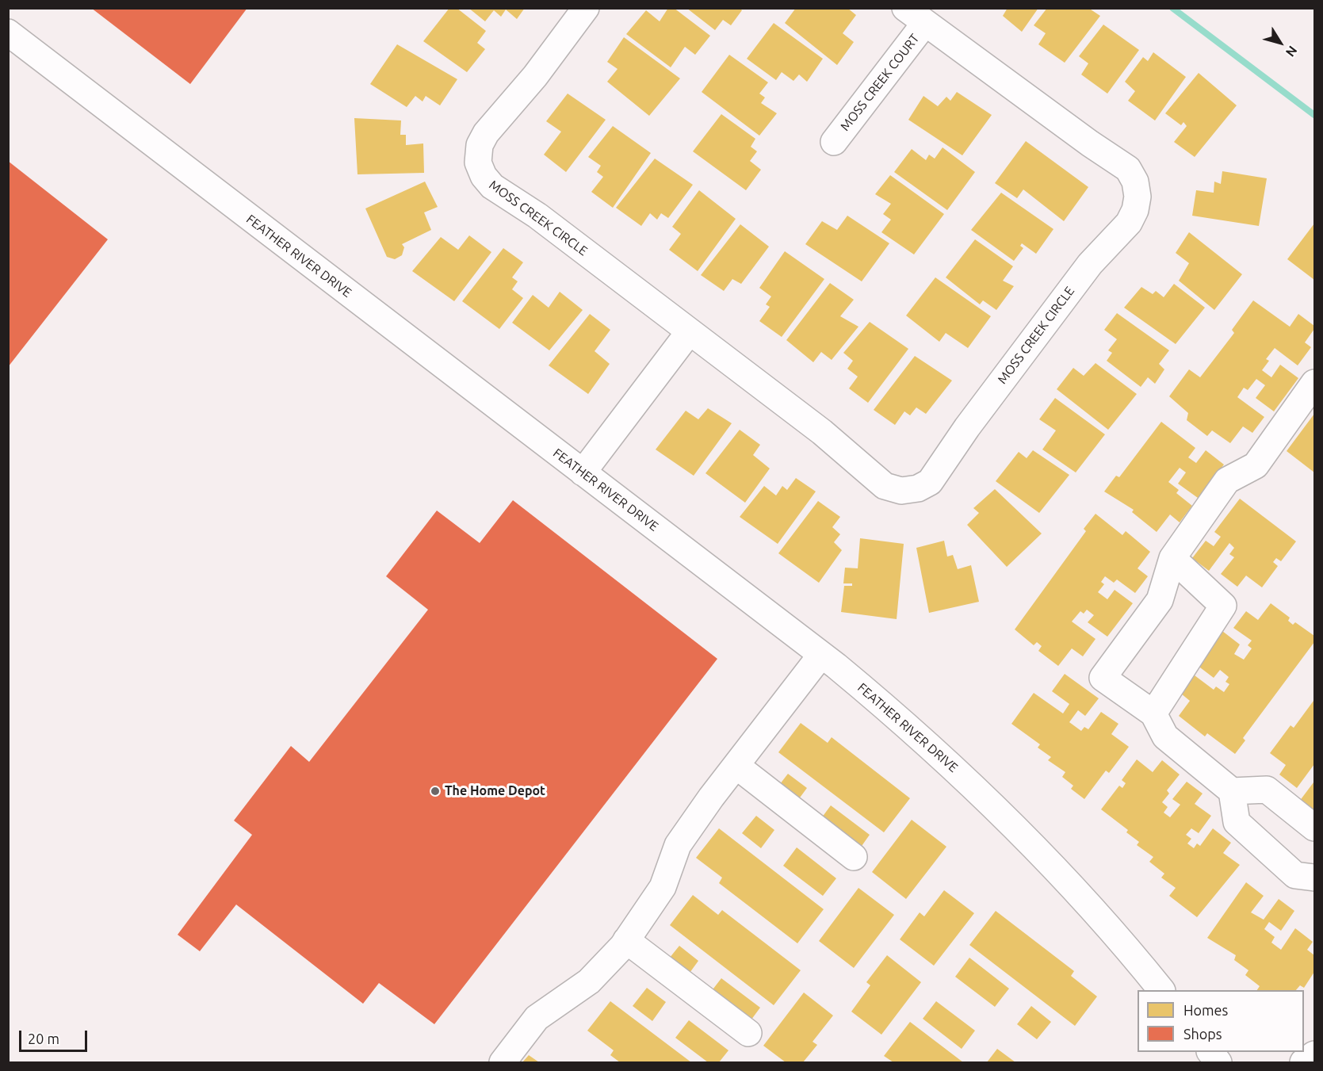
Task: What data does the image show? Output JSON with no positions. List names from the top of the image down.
{
  "streets": {
    "street": ["MOSS CREEK COURT", "MOSS CREEK CIRCLE", "FEATHER RIVER DRIVE"]
  },
  "crossings": [
    ["MOSS CREEK COURT", "MOSS CREEK CIRCLE"]
  ],
  "places": ["The Home Depot"],
  "legend": ["Homes", "Shops"],
  "scale_bar": "20 m",
  "north": "bottom right"
}
